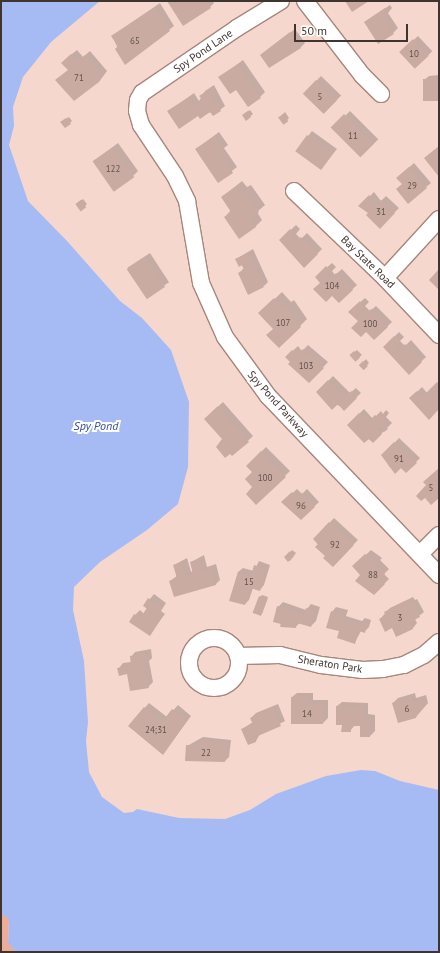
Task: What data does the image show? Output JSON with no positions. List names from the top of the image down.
{
  "streets": {
    "street": [
      "Spy Pond Lane",
      "Bay State Road",
      "Spy Pond Parkway",
      "Sheraton Park"
    ]
  },
  "crossings": [
    ["Spy Pond Lane", "Spy Pond Parkway"]
  ],
  "water": ["Spy Pond"],
  "house_numbers": [
    "65",
    "10",
    "71",
    "5",
    "11",
    "122",
    "29",
    "31",
    "104",
    "107",
    "100",
    "103",
    "91",
    "100",
    "5",
    "96",
    "92",
    "88",
    "15",
    "3",
    "6",
    "14",
    "24;31",
    "22"
  ],
  "scale_bar": "50 m"
}
